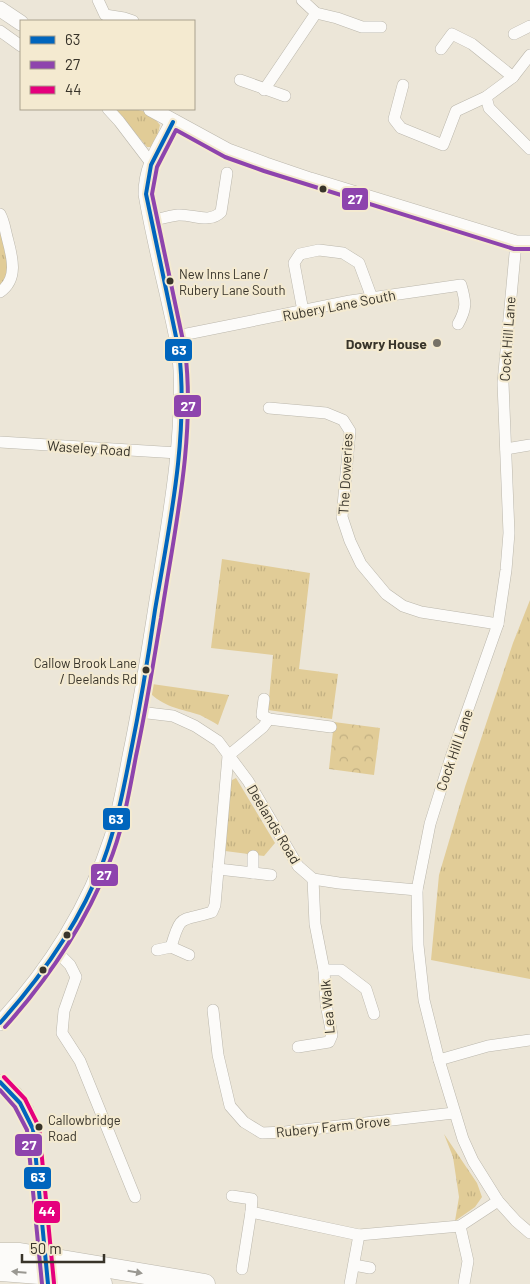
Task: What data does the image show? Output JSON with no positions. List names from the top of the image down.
{
  "streets": {
    "street": [
      "Rubery Lane South",
      "Cock Hill Lane",
      "Waseley Road",
      "The Doweries",
      "Deelands Road",
      "Lea Walk",
      "Rubery Farm Grove"
    ]
  },
  "crossings": [
    ["Cock Hill Lane", "The Doweries"],
    ["Cock Hill Lane", "Rubery Farm Grove"],
    ["Deelands Road", "Lea Walk"]
  ],
  "places": [
    "New Inns Lane / Rubery Lane South",
    "Dowry House",
    "Callow Brook Lane / Deelands Rd",
    "Callowbridge Road"
  ],
  "lines": ["transit line 63", "transit line 27", "transit line 44"],
  "legend": ["63", "27", "44"],
  "scale_bar": "50 m"
}
